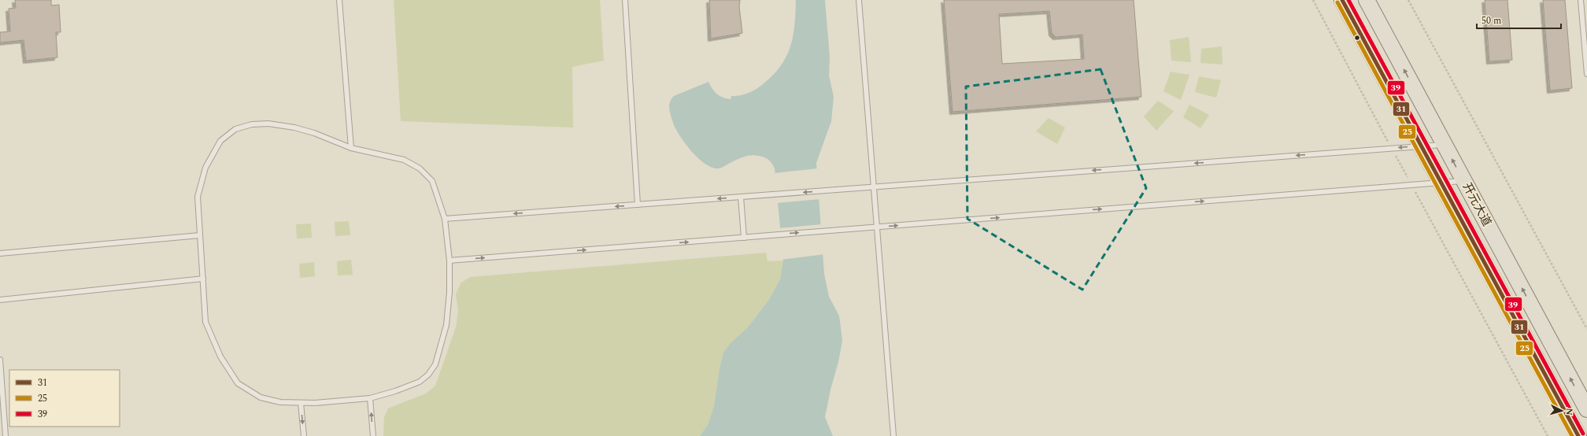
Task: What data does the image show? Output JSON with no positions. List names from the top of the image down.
{
  "streets": {
    "main road": ["开元大道"]
  },
  "lines": ["transit line 31", "transit line 39", "transit line 25"],
  "legend": ["31", "25", "39"],
  "scale_bar": "50 m",
  "north": "right"
}
